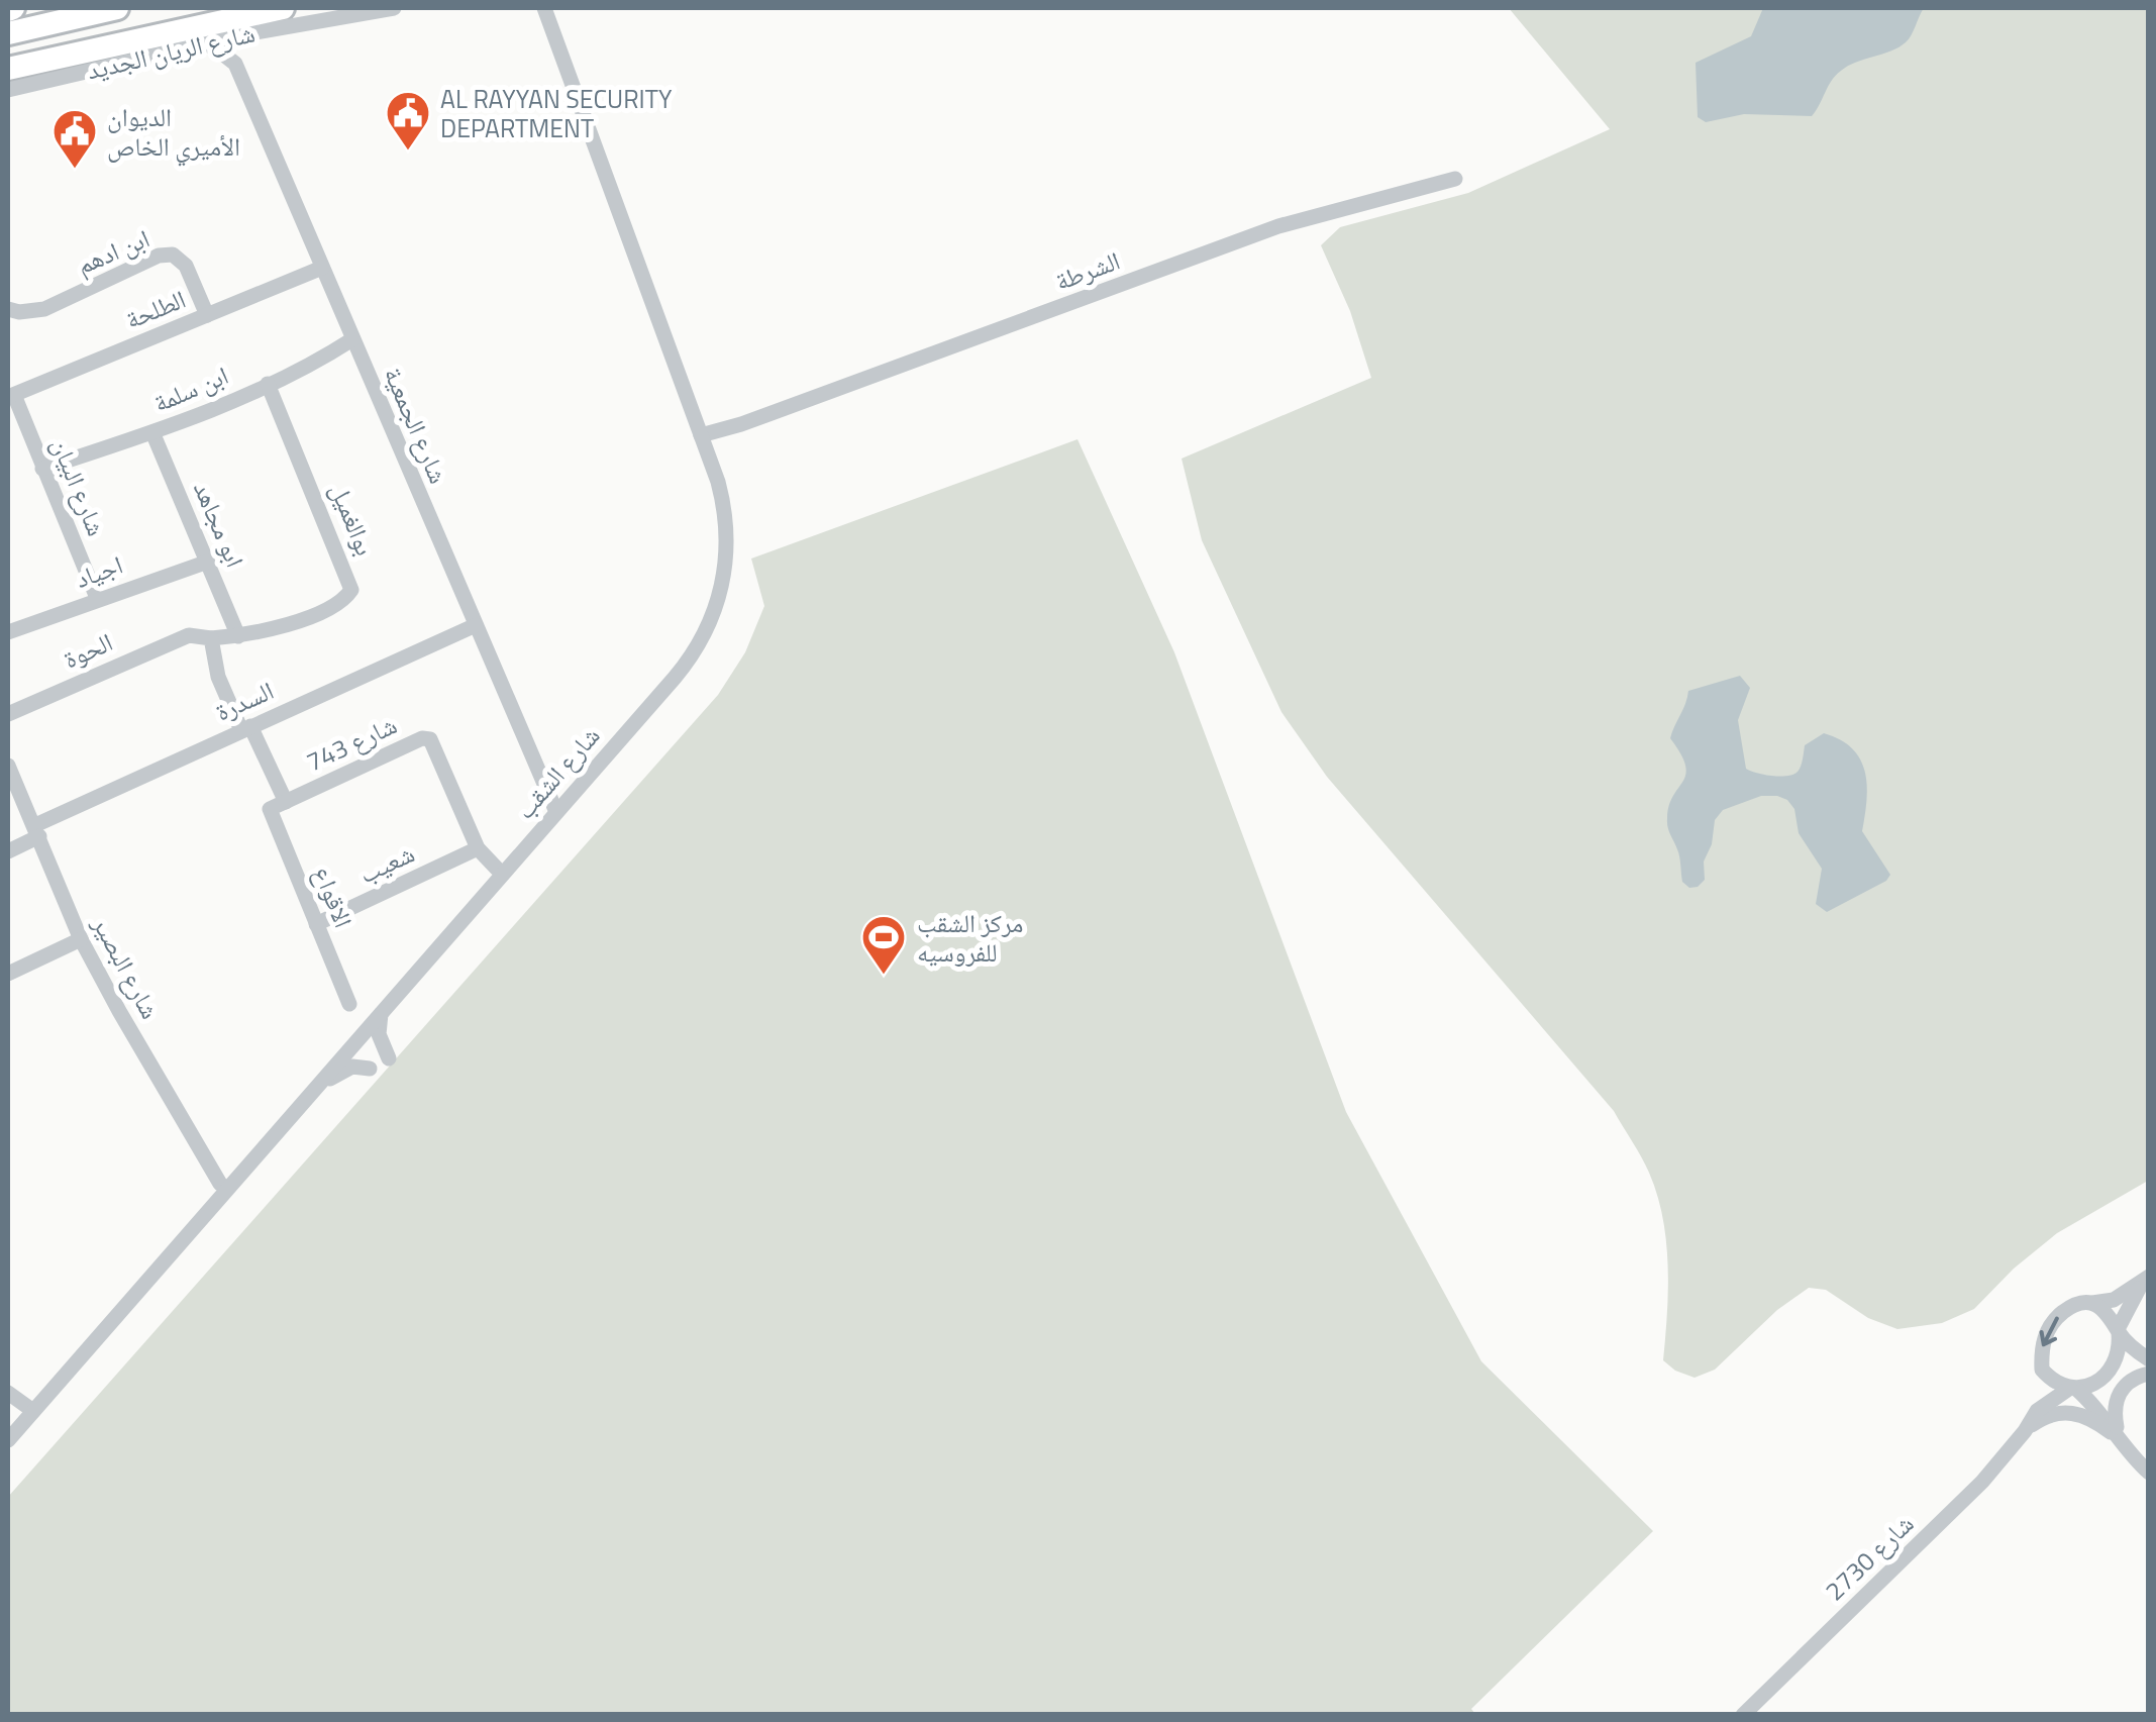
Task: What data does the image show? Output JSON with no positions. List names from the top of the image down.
{
  "streets": {
    "highway": ["شارع الريان الجديد"],
    "street": [
      "ابن ادهم",
      "الشرطة",
      "الطلحة",
      "ابن سلمة",
      "شارع الجمعية",
      "شارع البيان",
      "بوالغميل",
      "ابو مجاهد",
      "اجياد",
      "الحوة",
      "السدرة",
      "شارع 743",
      "شارع الشقب",
      "شعيب",
      "الاقواع",
      "شارع البصير",
      "شارع 2730"
    ]
  },
  "crossings": [
    ["ابن ادهم", "الطلحة"],
    ["الشرطة", "شارع الشقب"],
    ["الطلحة", "شارع الجمعية"],
    ["الطلحة", "شارع البيان"],
    ["ابن سلمة", "شارع الجمعية"],
    ["ابن سلمة", "شارع البيان"],
    ["ابن سلمة", "بوالغميل"],
    ["ابن سلمة", "ابو مجاهد"],
    ["شارع الجمعية", "السدرة"],
    ["شارع الجمعية", "شارع الشقب"],
    ["شارع البيان", "اجياد"],
    ["بوالغميل", "ابو مجاهد"],
    ["بوالغميل", "الحوة"],
    ["ابو مجاهد", "اجياد"],
    ["السدرة", "شارع البصير"],
    ["شارع 743", "شارع الشقب"],
    ["شارع 743", "شعيب"],
    ["شارع 743", "الاقواع"],
    ["شارع الشقب", "شارع البصير"],
    ["شعيب", "الاقواع"]
  ],
  "places": {
    "public building": ["AL RAYYAN SECURITY DEPARTMENT", "الديوان الأميري الخاص"],
    "sports": ["مركز الشقب للفروسيه"]
  }
}
